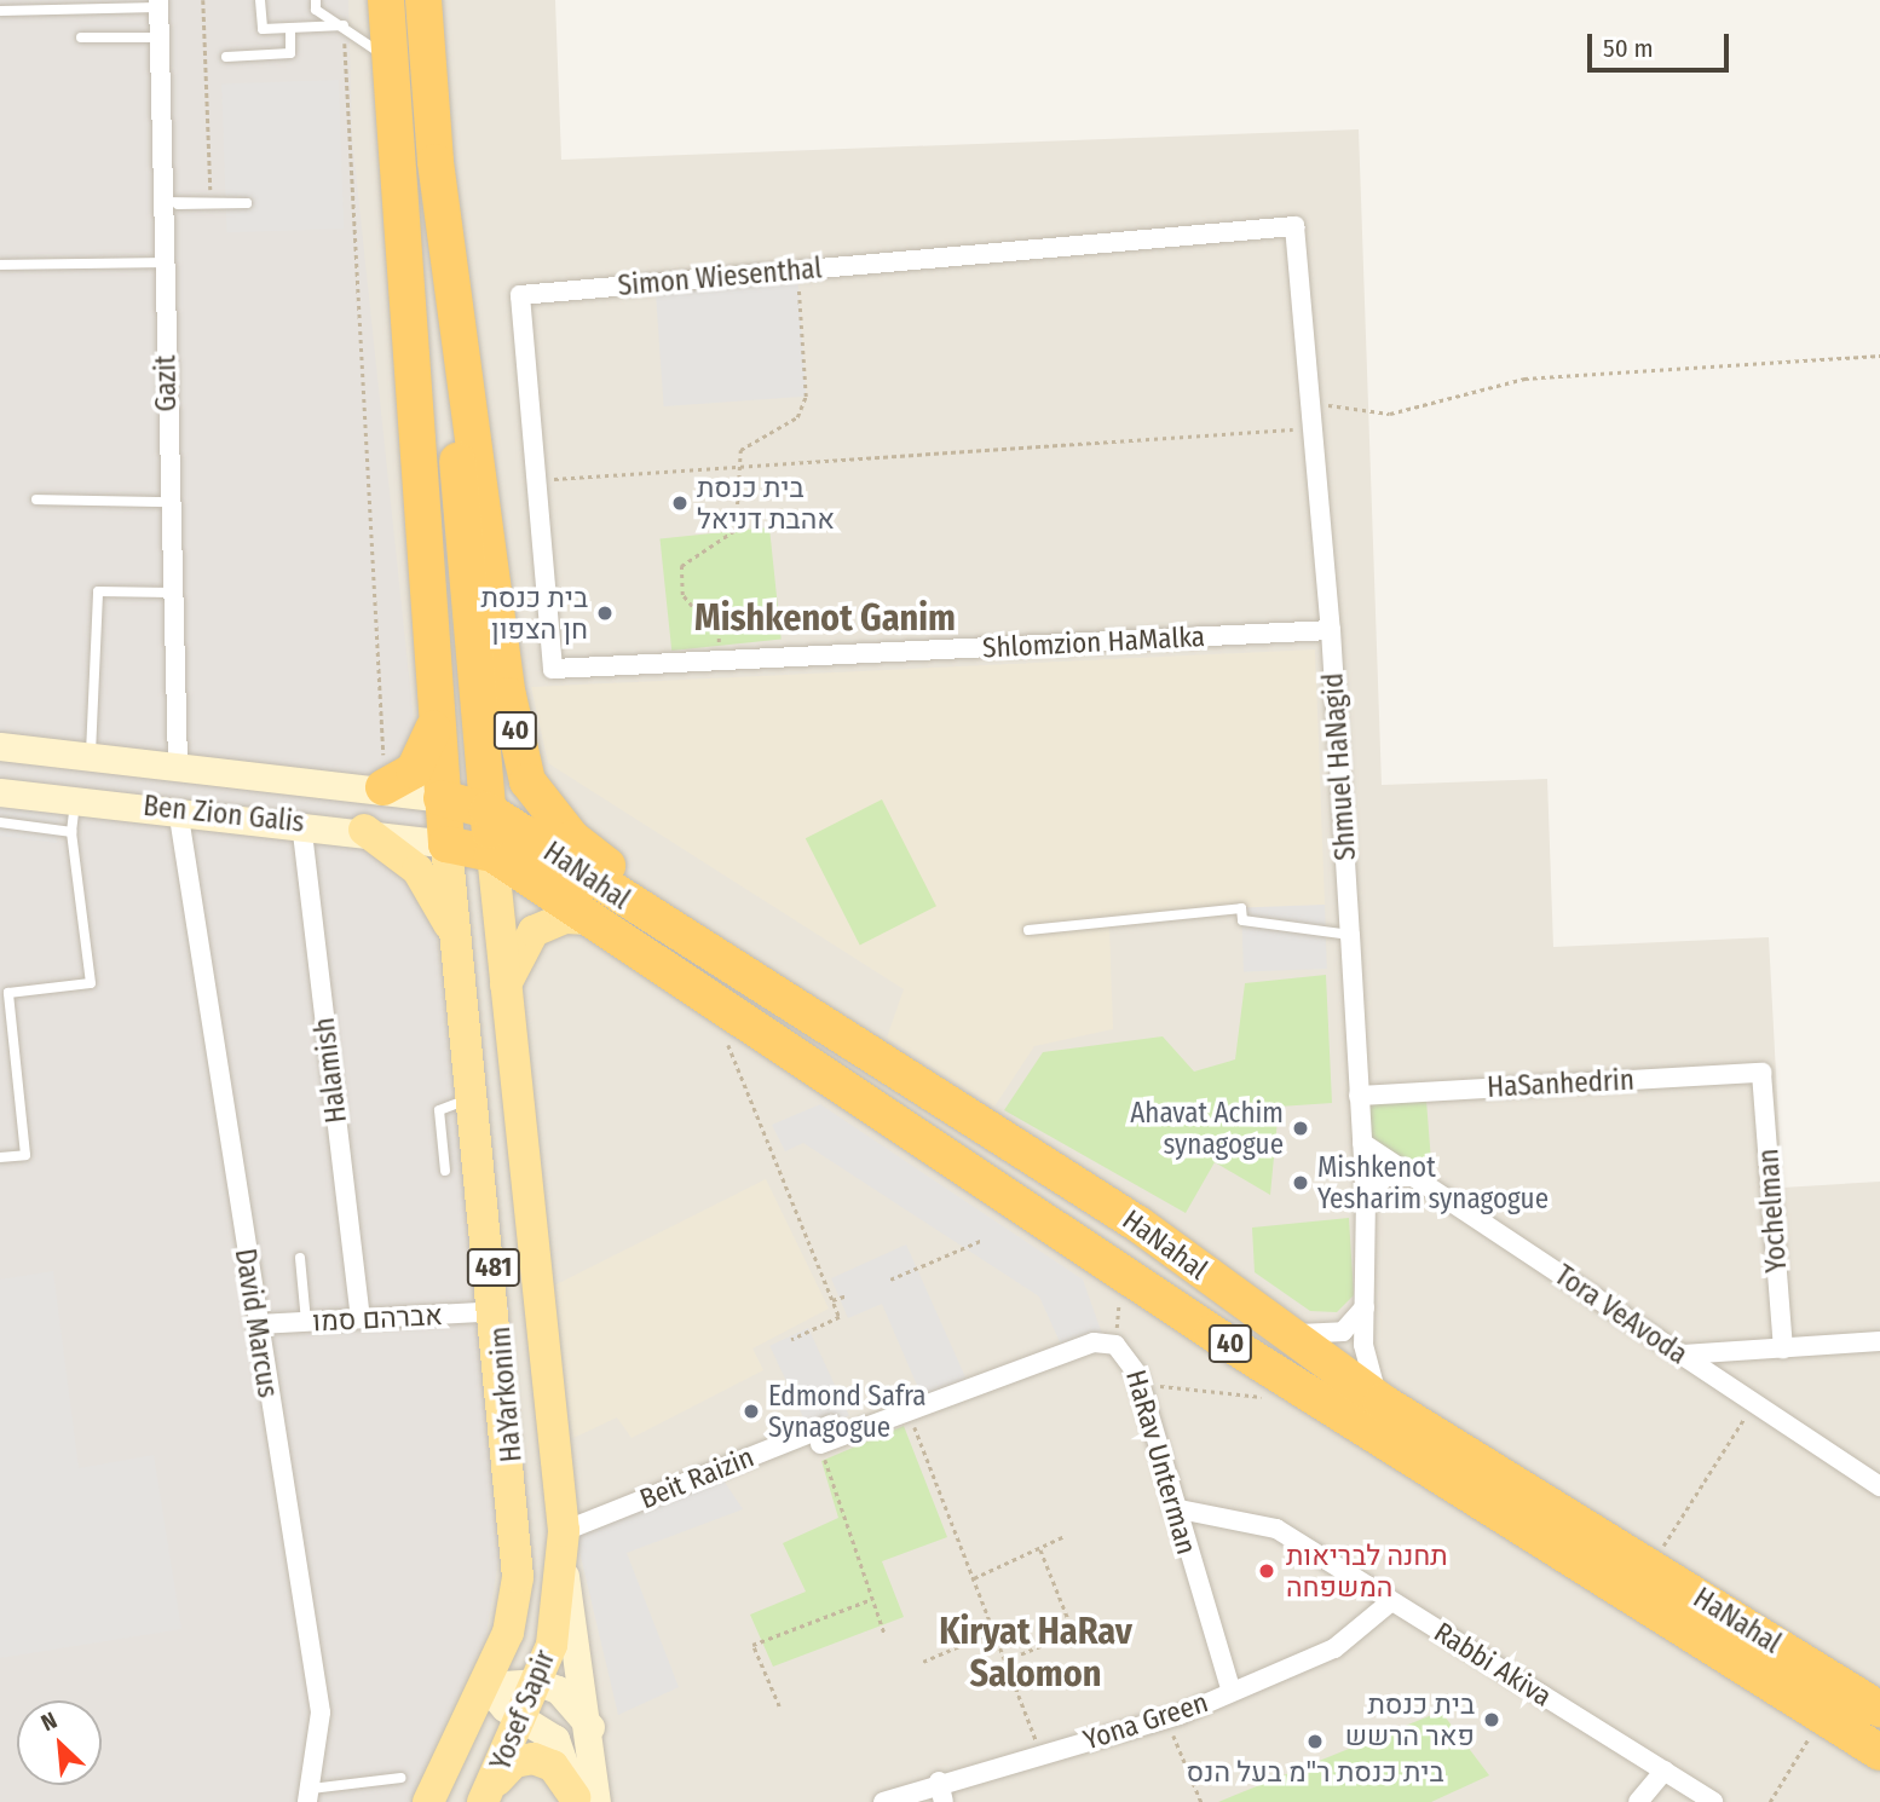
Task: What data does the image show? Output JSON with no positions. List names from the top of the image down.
{
  "streets": {
    "highway": ["40", "HaNahal"],
    "main road": ["481", "HaYarkonim", "Yosef Sapir"],
    "street": [
      "Simon Wiesenthal",
      "Gazit",
      "Shlomzion HaMalka",
      "Shmuel HaNagid",
      "Ben Zion Galis",
      "Halamish",
      "HaSanhedrin",
      "Yochelman",
      "Tora VeAvoda",
      "אברהם סמו",
      "David Marcus",
      "HaRav Unterman",
      "Beit Raizin",
      "Rabbi Akiva",
      "Yona Green"
    ]
  },
  "crossings": [
    ["Simon Wiesenthal", "Shlomzion HaMalka"],
    ["Simon Wiesenthal", "Shmuel HaNagid"],
    ["Gazit", "Ben Zion Galis"],
    ["Shlomzion HaMalka", "Shmuel HaNagid"],
    ["40", "HaNahal"],
    ["40", "HaYarkonim"],
    ["Shmuel HaNagid", "HaNahal"],
    ["Shmuel HaNagid", "HaSanhedrin"],
    ["Shmuel HaNagid", "Tora VeAvoda"],
    ["Ben Zion Galis", "HaNahal"],
    ["Ben Zion Galis", "Halamish"],
    ["Ben Zion Galis", "David Marcus"],
    ["Ben Zion Galis", "HaYarkonim"],
    ["HaNahal", "HaYarkonim"],
    ["Halamish", "אברהם סמו"],
    ["HaSanhedrin", "Yochelman"],
    ["אברהם סמו", "David Marcus"],
    ["אברהם סמו", "HaYarkonim"],
    ["HaYarkonim", "Beit Raizin"],
    ["HaYarkonim", "Yosef Sapir"],
    ["HaRav Unterman", "Rabbi Akiva"],
    ["HaRav Unterman", "Yona Green"],
    ["Rabbi Akiva", "Yona Green"]
  ],
  "districts": ["Mishkenot Ganim", "Kiryat HaRav Salomon"],
  "places": [
    "בית כנסת אהבת דניאל",
    "בית כנסת חן הצפון",
    "Ahavat Achim synagogue",
    "Mishkenot Yesharim synagogue",
    "Edmond Safra Synagogue",
    "תחנה לבריאות המשפחה",
    "בית כנסת פאר הרשש",
    "בית כנסת ר\"מ בעל הנס"
  ],
  "scale_bar": "50 m",
  "north": "top left"
}
